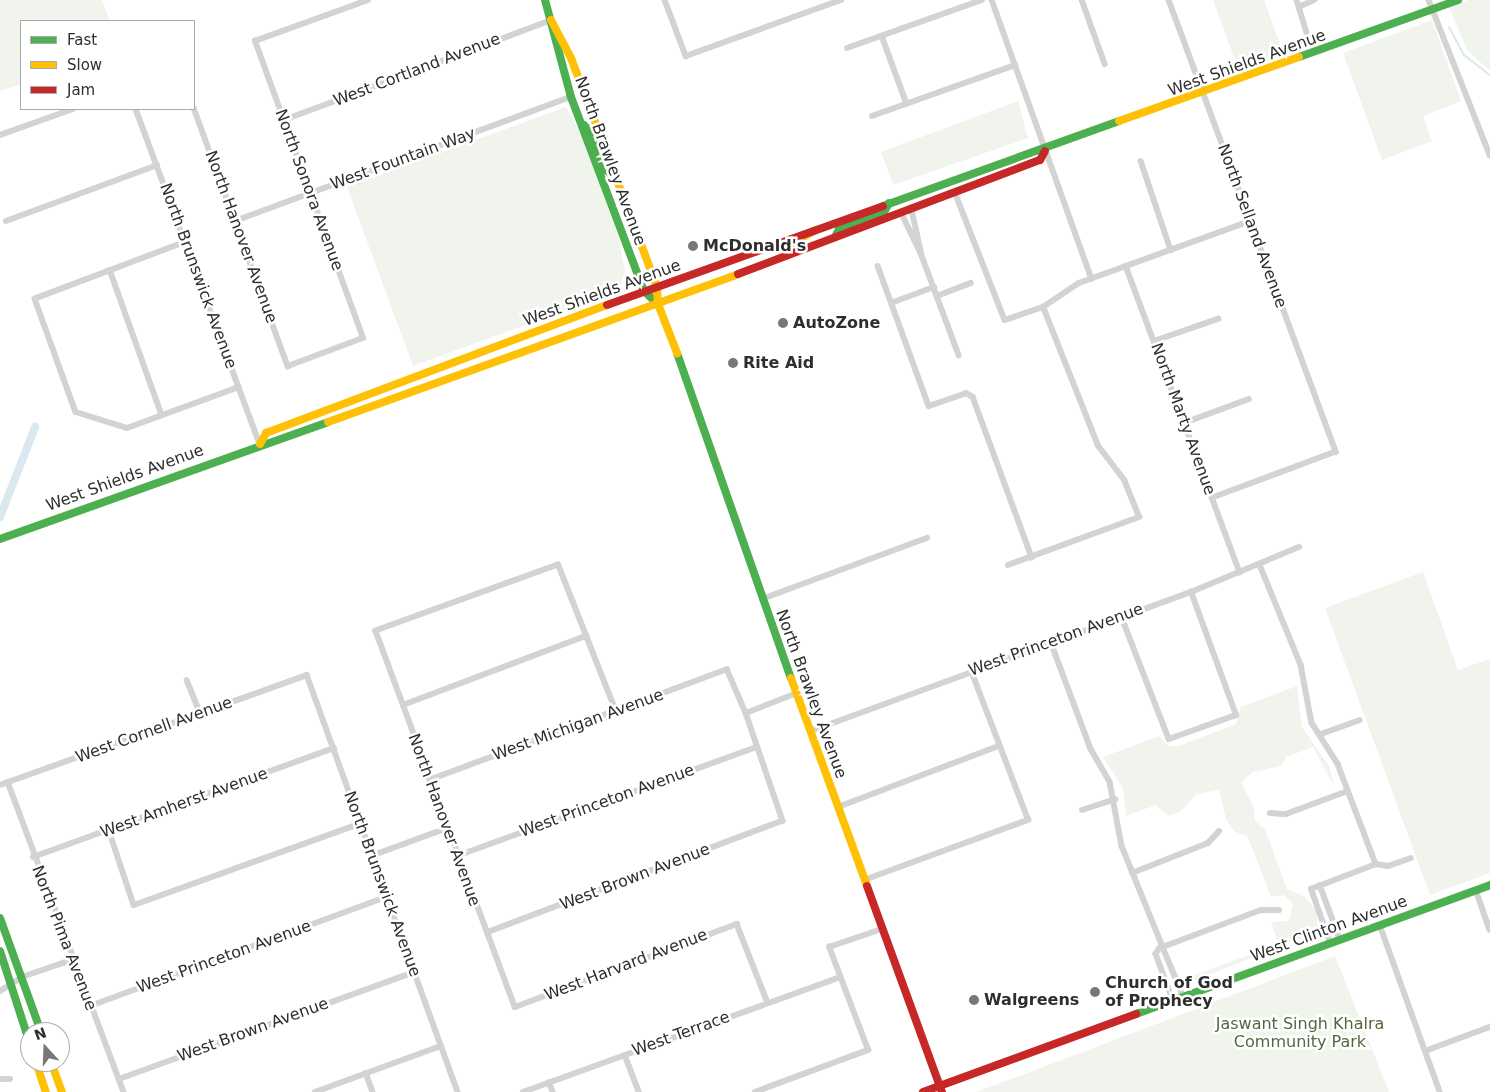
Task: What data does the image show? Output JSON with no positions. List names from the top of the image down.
{
  "streets": {
    "street": [
      "West Shields Avenue",
      "West Cortland Avenue",
      "West Fountain Way",
      "North Brawley Avenue",
      "North Sonora Avenue",
      "North Selland Avenue",
      "North Hanover Avenue",
      "North Brunswick Avenue",
      "North Marty Avenue",
      "West Princeton Avenue",
      "West Michigan Avenue",
      "West Cornell Avenue",
      "West Amherst Avenue",
      "West Brown Avenue",
      "West Clinton Avenue",
      "North Pima Avenue",
      "West Harvard Avenue",
      "West Terrace"
    ]
  },
  "crossings": [
    ["West Shields Avenue", "North Brawley Avenue"],
    ["West Shields Avenue", "North Selland Avenue"],
    ["West Shields Avenue", "North Brunswick Avenue"],
    ["West Cortland Avenue", "North Brawley Avenue"],
    ["West Cortland Avenue", "North Sonora Avenue"],
    ["West Fountain Way", "North Brawley Avenue"],
    ["West Fountain Way", "North Sonora Avenue"],
    ["West Fountain Way", "North Hanover Avenue"],
    ["North Brawley Avenue", "West Princeton Avenue"],
    ["North Brawley Avenue", "West Clinton Avenue"],
    ["North Sonora Avenue", "North Hanover Avenue"],
    ["North Selland Avenue", "North Marty Avenue"],
    ["North Hanover Avenue", "West Princeton Avenue"],
    ["North Hanover Avenue", "West Michigan Avenue"],
    ["North Hanover Avenue", "West Brown Avenue"],
    ["North Hanover Avenue", "West Harvard Avenue"],
    ["North Brunswick Avenue", "West Princeton Avenue"],
    ["North Brunswick Avenue", "West Cornell Avenue"],
    ["North Brunswick Avenue", "West Amherst Avenue"],
    ["North Brunswick Avenue", "West Brown Avenue"],
    ["North Marty Avenue", "West Princeton Avenue"],
    ["West Princeton Avenue", "West Brown Avenue"],
    ["West Princeton Avenue", "North Pima Avenue"],
    ["West Cornell Avenue", "North Pima Avenue"],
    ["West Amherst Avenue", "North Pima Avenue"],
    ["West Brown Avenue", "North Pima Avenue"],
    ["West Harvard Avenue", "West Terrace"]
  ],
  "parks": ["Jaswant Singh Khalra Community Park"],
  "places": [
    "McDonald's",
    "AutoZone",
    "Rite Aid",
    "Church of God of Prophecy",
    "Walgreens"
  ],
  "legend": ["Fast", "Slow", "Jam"],
  "north": "top"
}
